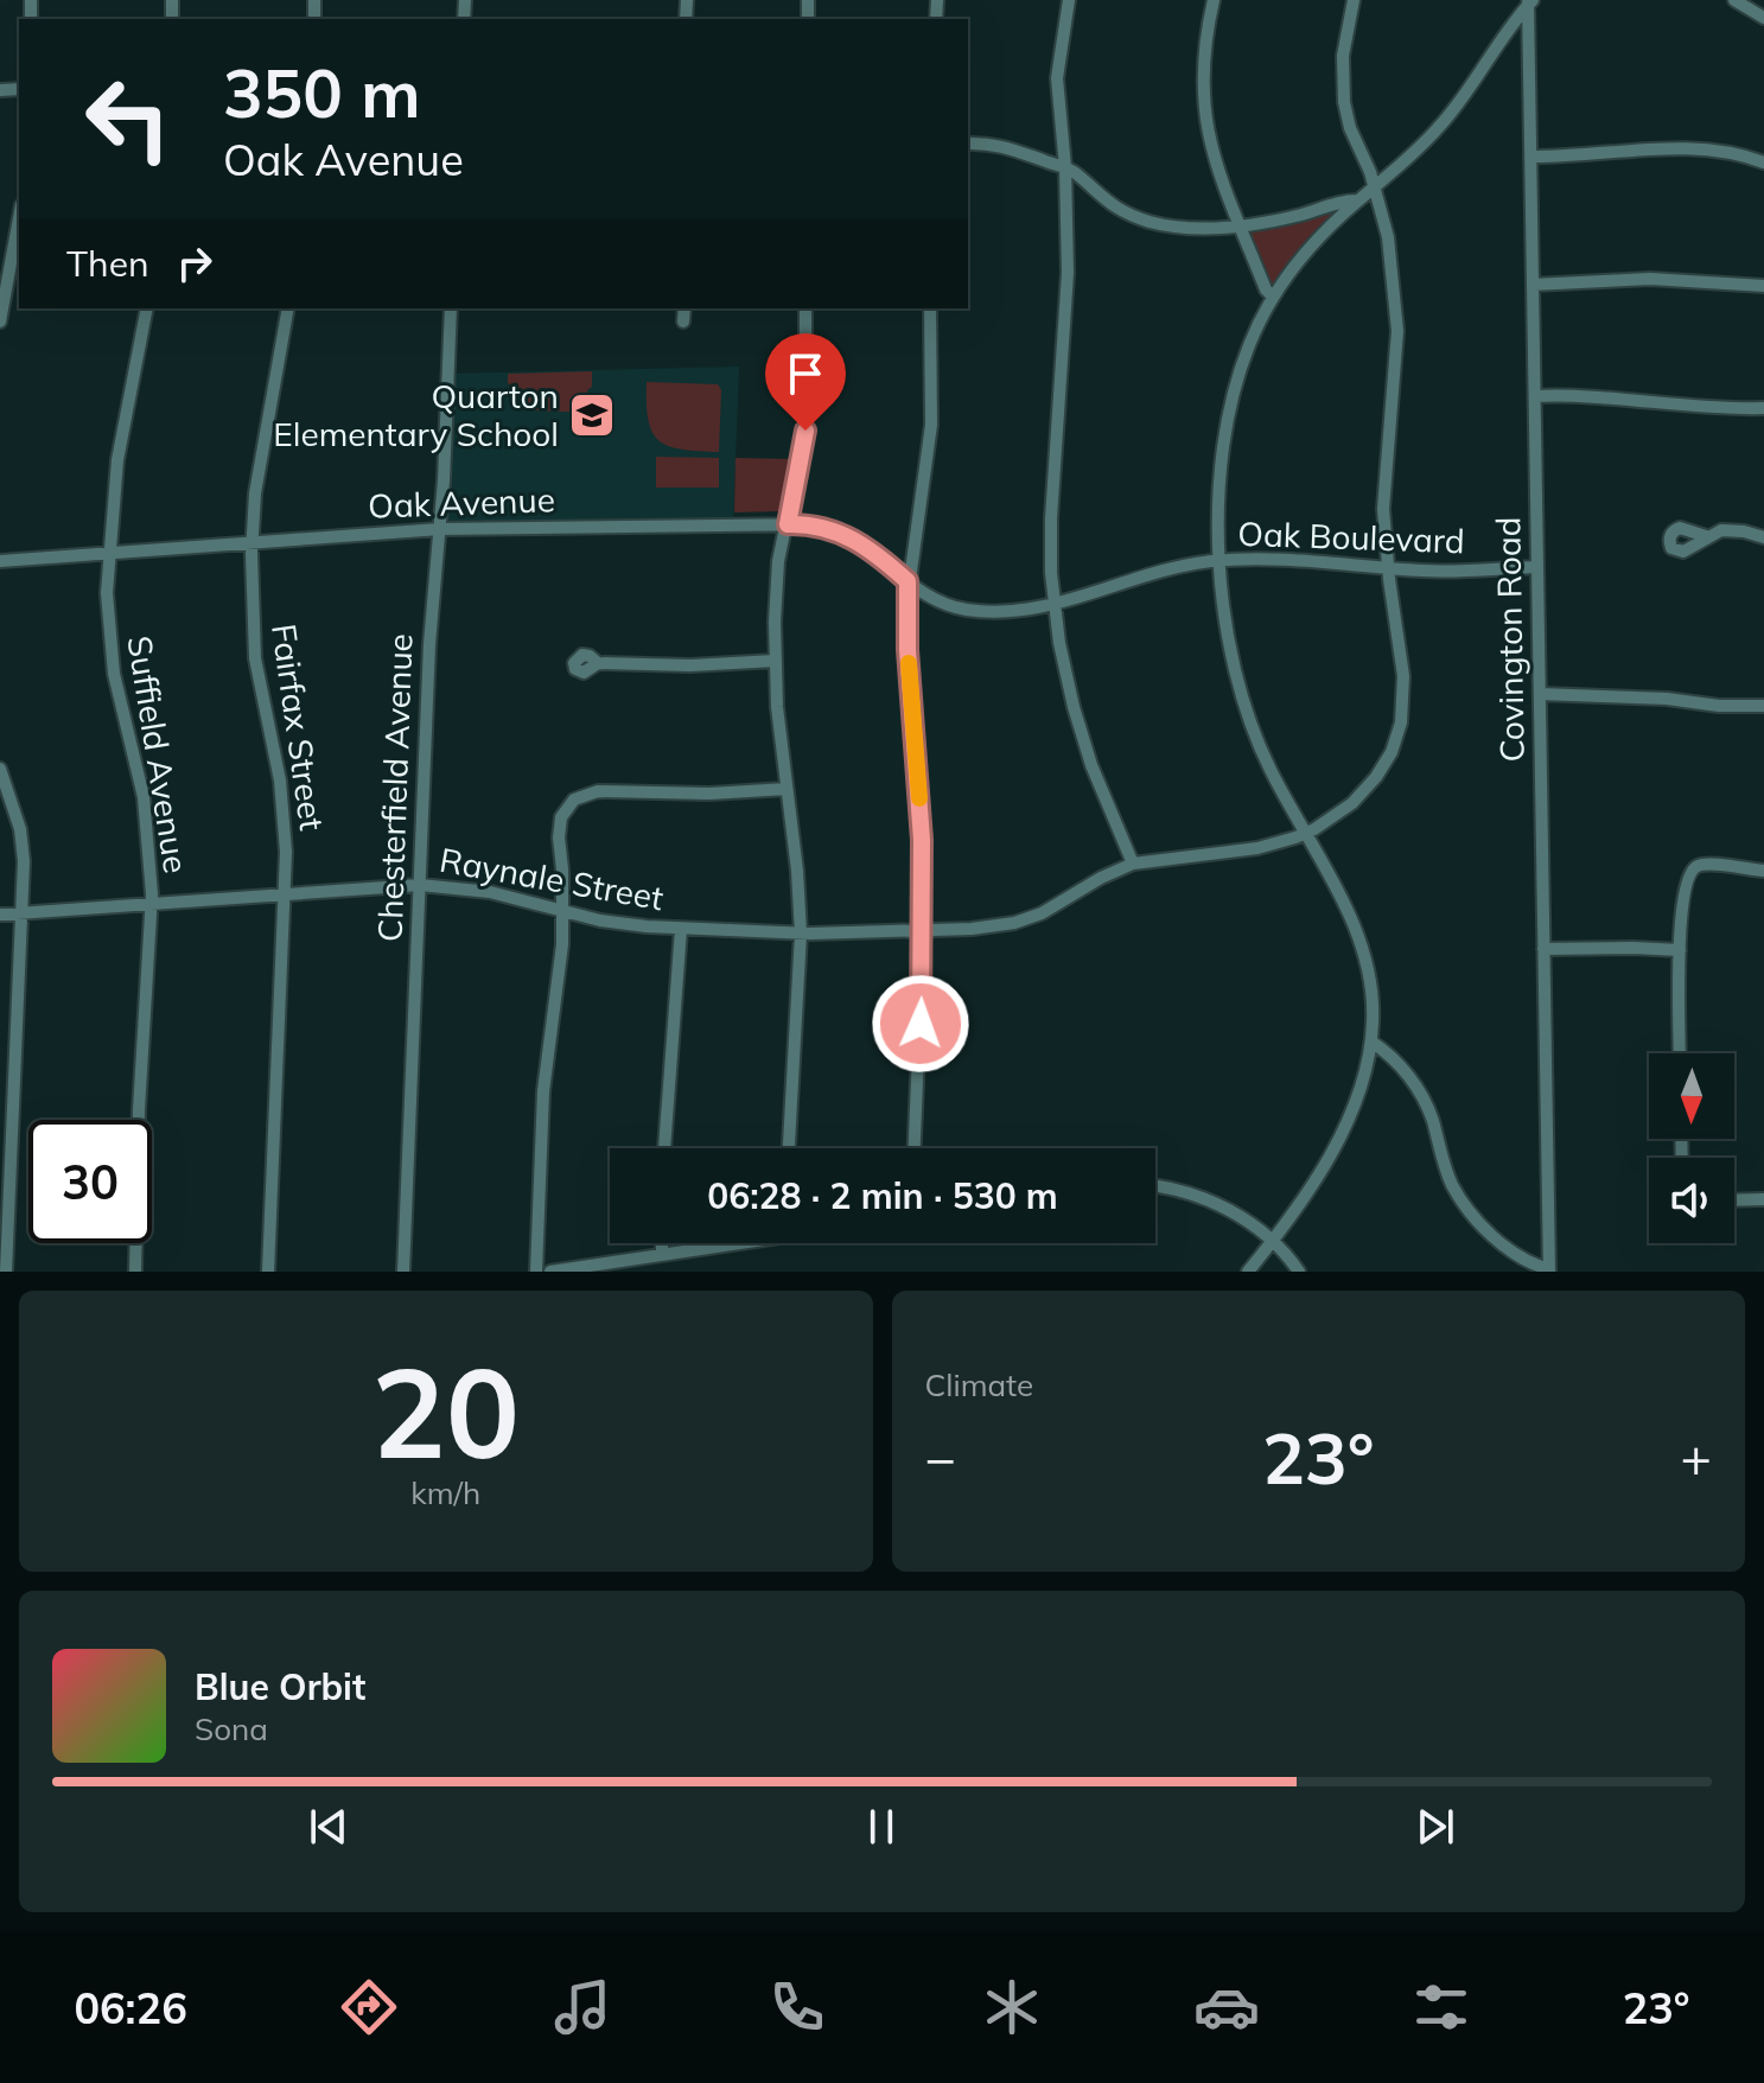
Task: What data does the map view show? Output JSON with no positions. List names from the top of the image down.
{
  "streets": {
    "street": [
      "Oak Avenue",
      "Oak Boulevard",
      "Covington Road",
      "Fairfax Street",
      "Suffield Avenue",
      "Chesterfield Avenue",
      "Raynale Street"
    ]
  },
  "crossings": [
    ["Oak Avenue", "Oak Boulevard"],
    ["Oak Avenue", "Fairfax Street"],
    ["Oak Avenue", "Suffield Avenue"],
    ["Oak Avenue", "Chesterfield Avenue"],
    ["Oak Boulevard", "Covington Road"],
    ["Oak Boulevard", "Raynale Street"],
    ["Fairfax Street", "Raynale Street"],
    ["Suffield Avenue", "Raynale Street"],
    ["Chesterfield Avenue", "Raynale Street"]
  ],
  "places": {
    "school or university": ["Quarton Elementary School"]
  },
  "north": "bottom",
  "page": {
    "turn": ["350 m", "Oak Avenue"],
    "then": "Then",
    "limit": "30",
    "trip": "06:28 · 2 min · 530 m",
    "tile": [
      ["20", "km/h"],
      "Climate"
    ],
    "heat": ["−", "23°", "+"],
    "song": ["Blue Orbit", "Sona"],
    "tabs": ["06:26", "23°"]
  }
}
